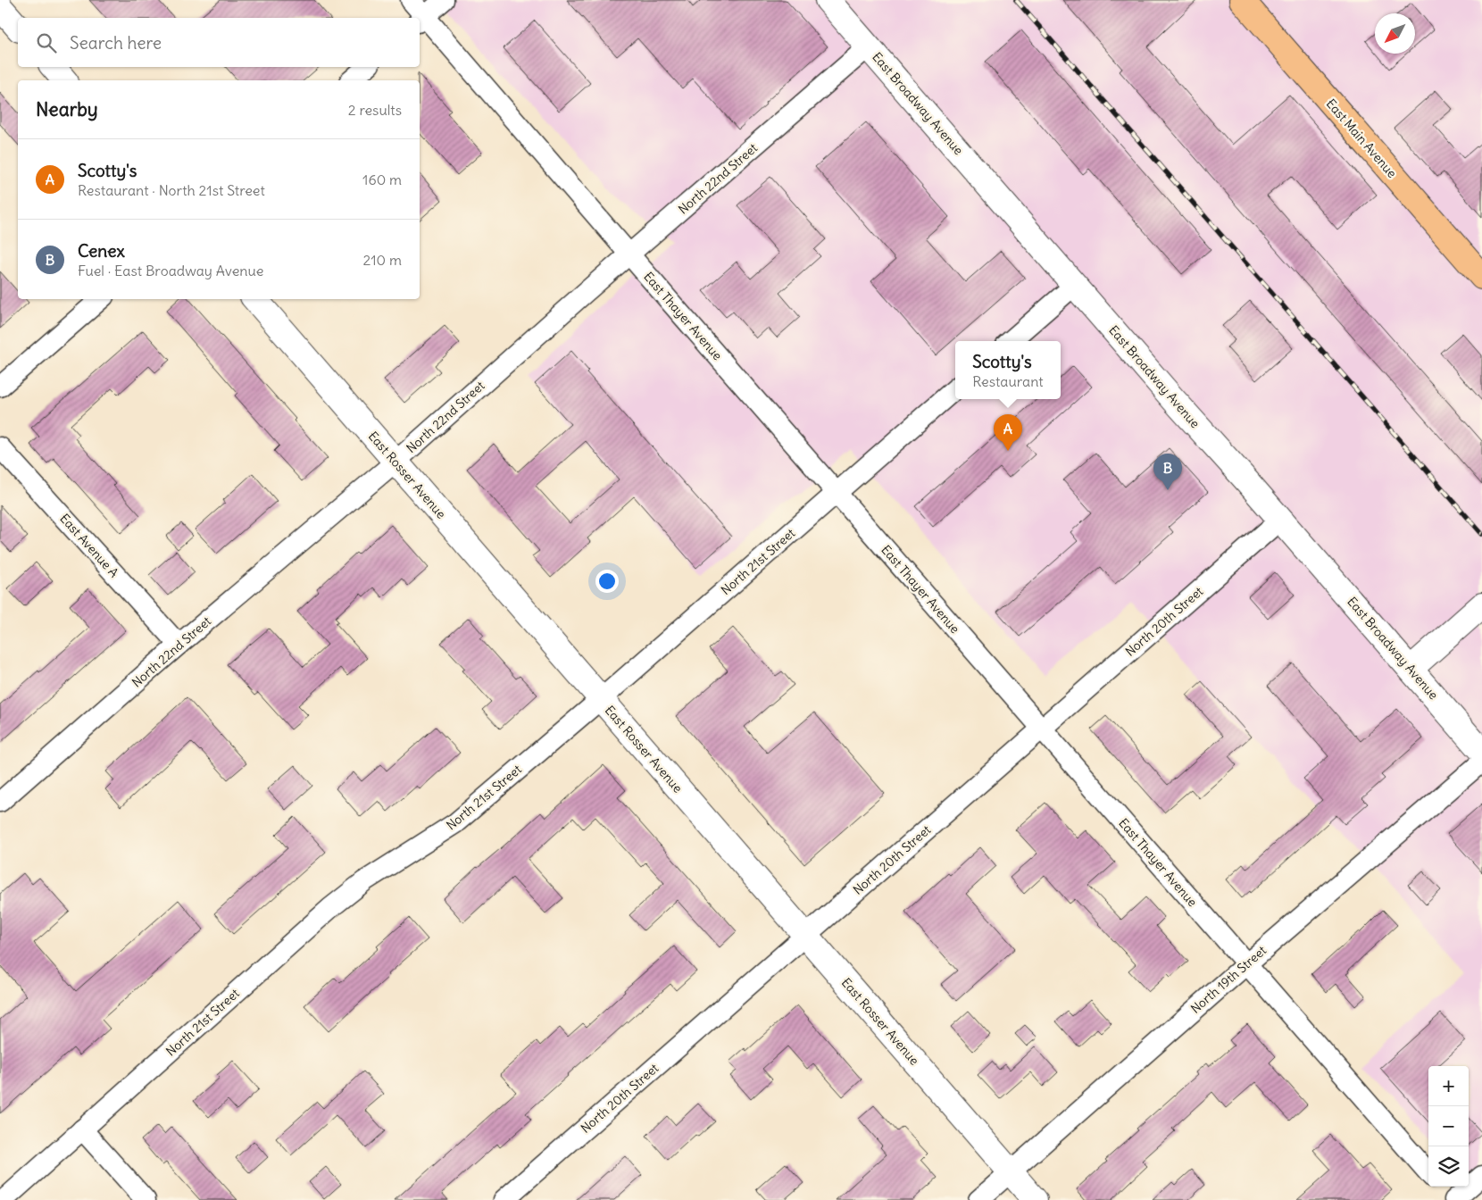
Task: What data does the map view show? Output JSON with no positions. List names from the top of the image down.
{
  "streets": {
    "main road": ["East Main Avenue"],
    "street": [
      "East Broadway Avenue",
      "North 22nd Street",
      "East Thayer Avenue",
      "East Rosser Avenue",
      "East Avenue A",
      "North 21st Street",
      "North 20th Street",
      "North 19th Street"
    ]
  },
  "crossings": [
    ["East Broadway Avenue", "North 22nd Street"],
    ["East Broadway Avenue", "North 20th Street"],
    ["North 22nd Street", "East Thayer Avenue"],
    ["North 22nd Street", "East Rosser Avenue"],
    ["North 22nd Street", "East Avenue A"],
    ["East Thayer Avenue", "North 21st Street"],
    ["East Thayer Avenue", "North 20th Street"],
    ["East Thayer Avenue", "North 19th Street"],
    ["East Rosser Avenue", "North 21st Street"],
    ["East Rosser Avenue", "North 20th Street"],
    ["East Rosser Avenue", "North 19th Street"]
  ],
  "north": "bottom left",
  "page": {
    "search": "Search here",
    "heading": ["Nearby", "2 results"],
    "list": [
      {
        "mark": "A",
        "name": "Scotty's",
        "note": "Restaurant · North 21st Street",
        "value": "160 m"
      },
      {
        "mark": "B",
        "name": "Cenex",
        "note": "Fuel · East Broadway Avenue",
        "value": "210 m"
      }
    ],
    "popup": ["Scotty's", "Restaurant"],
    "pins": ["A", "B"],
    "map_buttons": ["+", "−"]
  }
}
